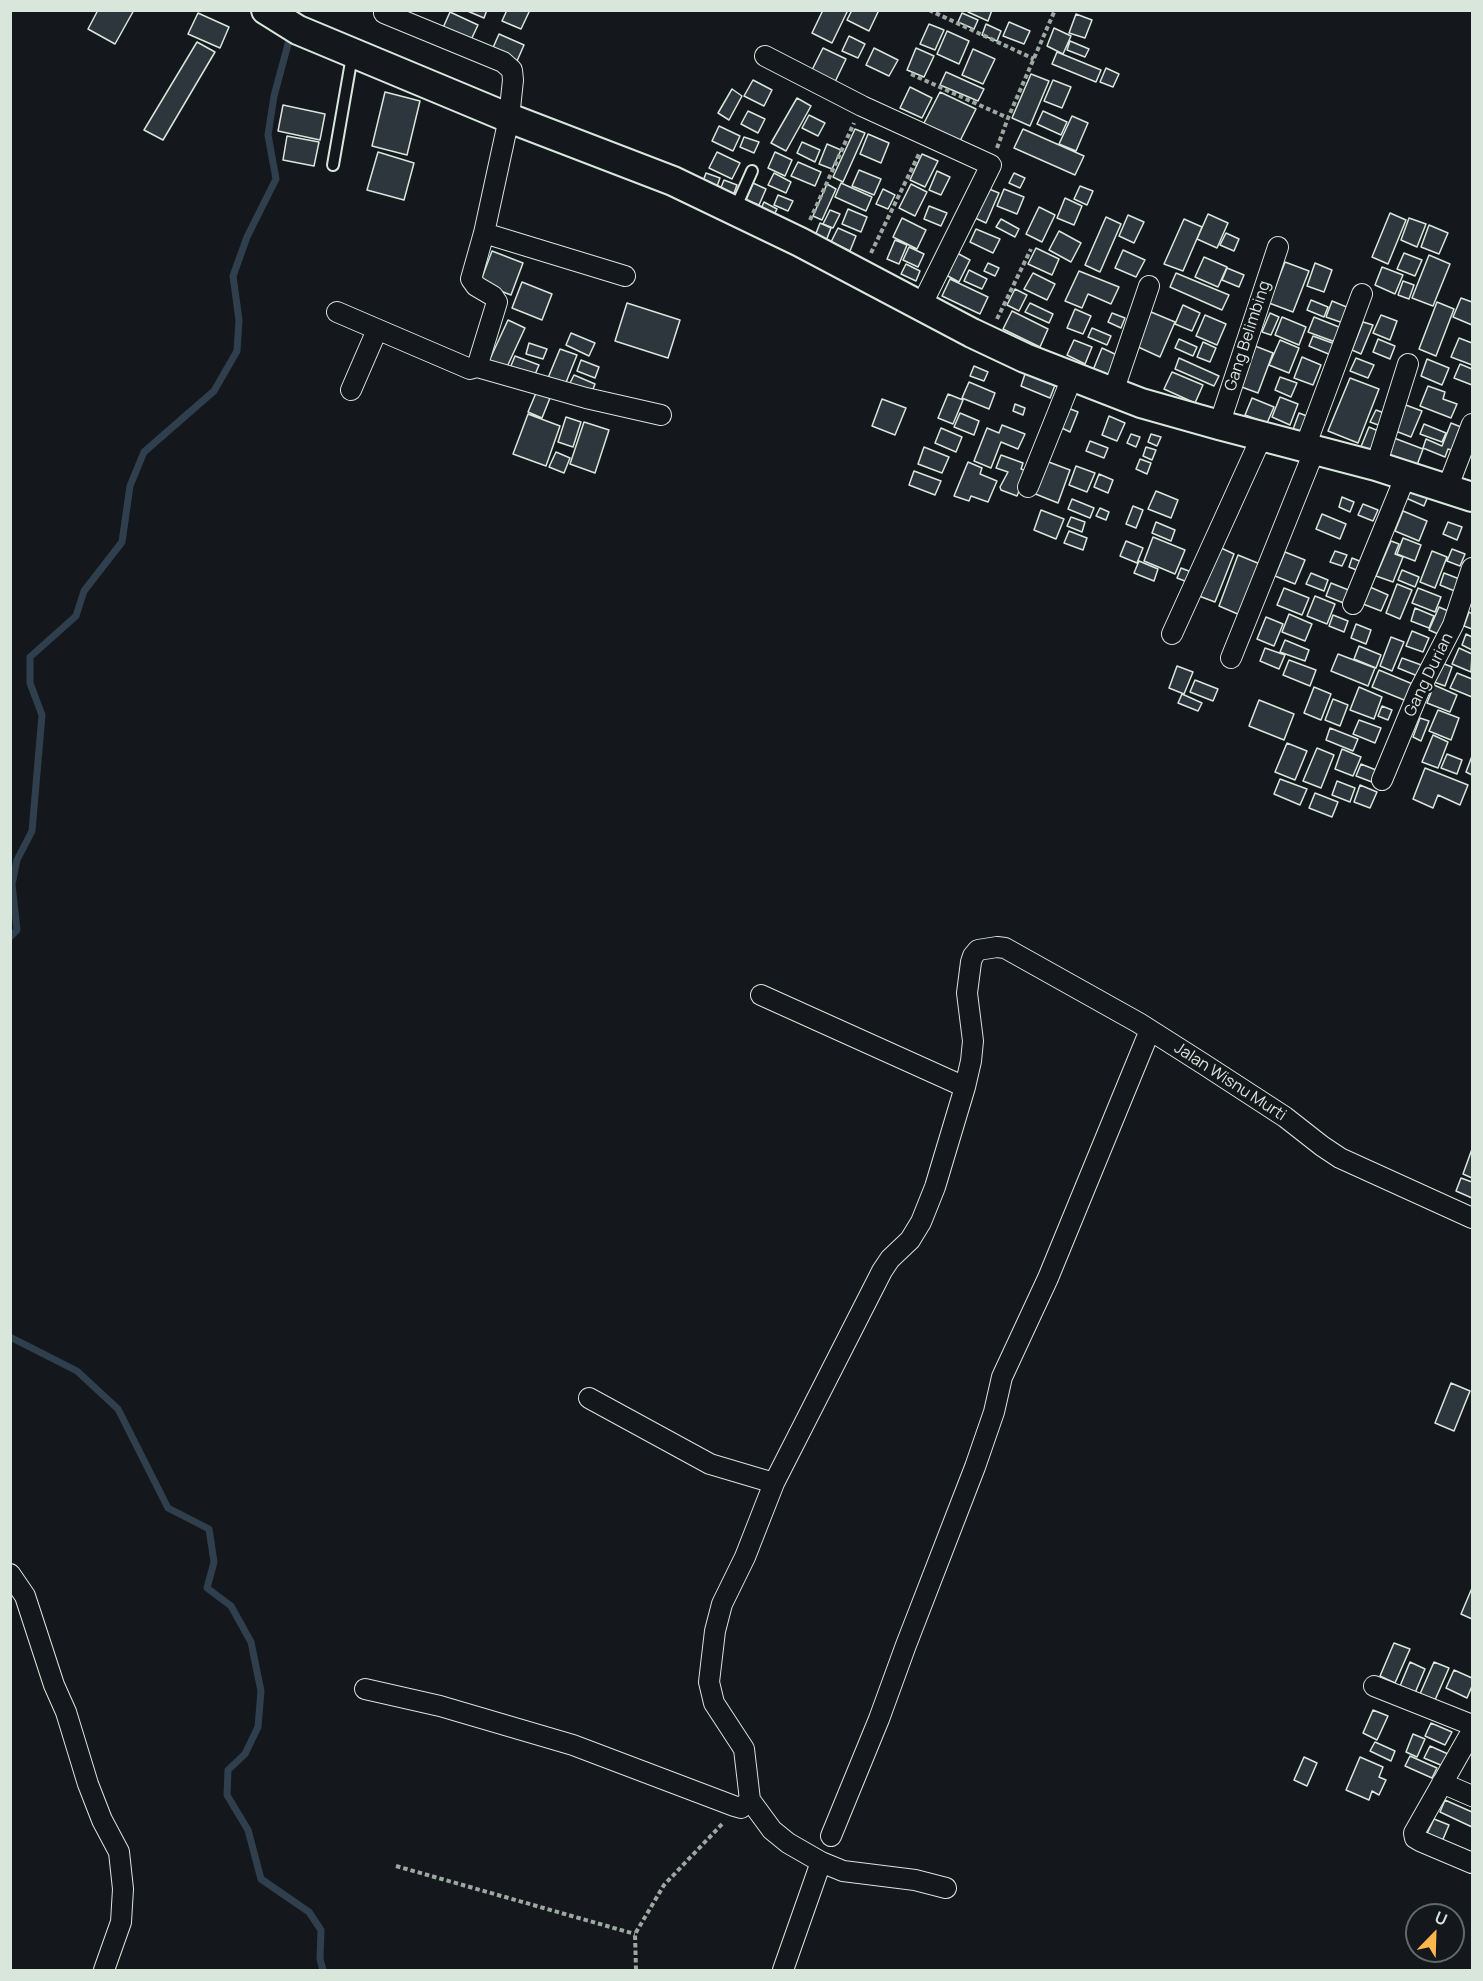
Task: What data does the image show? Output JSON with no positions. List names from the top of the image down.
{
  "streets": {
    "street": ["Gang Belimbing", "Gang Durian", "Jalan Wisnu Murti"]
  },
  "north": "top right"
}
